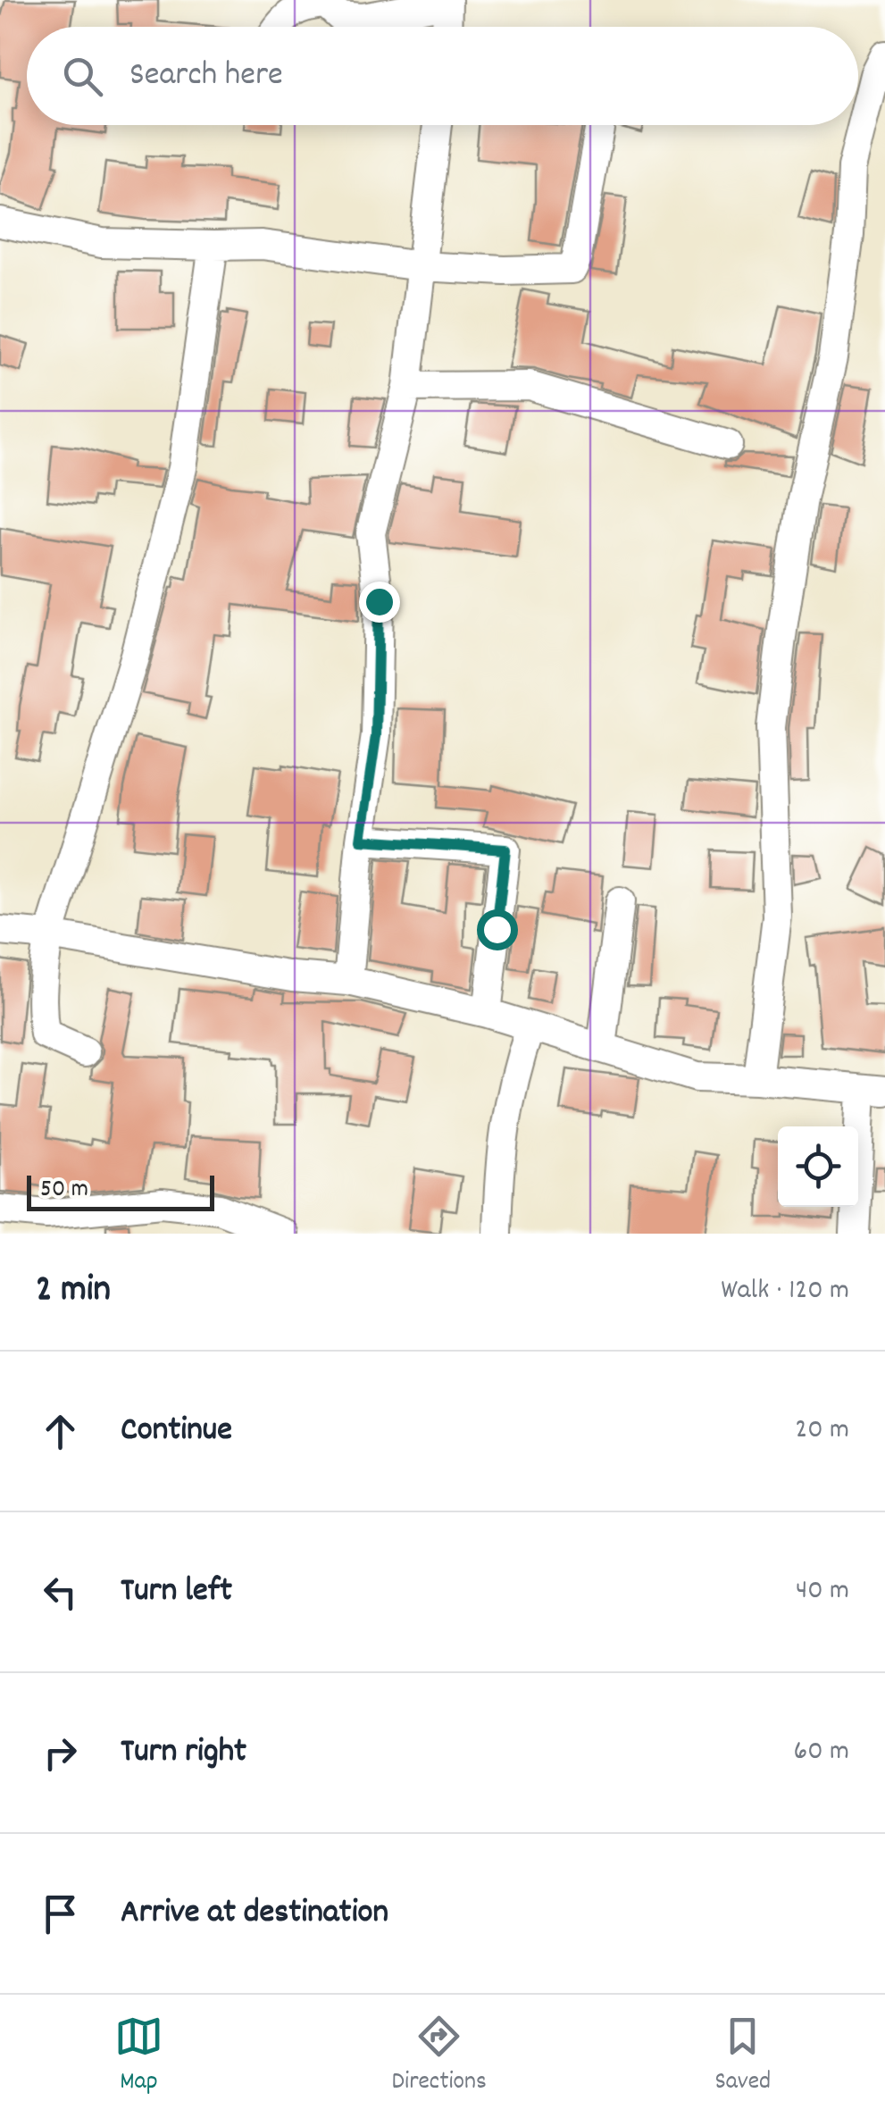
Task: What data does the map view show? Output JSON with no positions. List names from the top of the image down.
{
  "scale_bar": "50 m",
  "page": {
    "search": "Search here",
    "scale": "50 m",
    "heading": ["2 min", "Walk · 120 m"],
    "list": [
      ["Continue", "20 m"],
      ["Turn left", "40 m"],
      ["Turn right", "60 m"],
      "Arrive at destination"
    ],
    "nav": ["Map", "Directions", "Saved"]
  }
}
